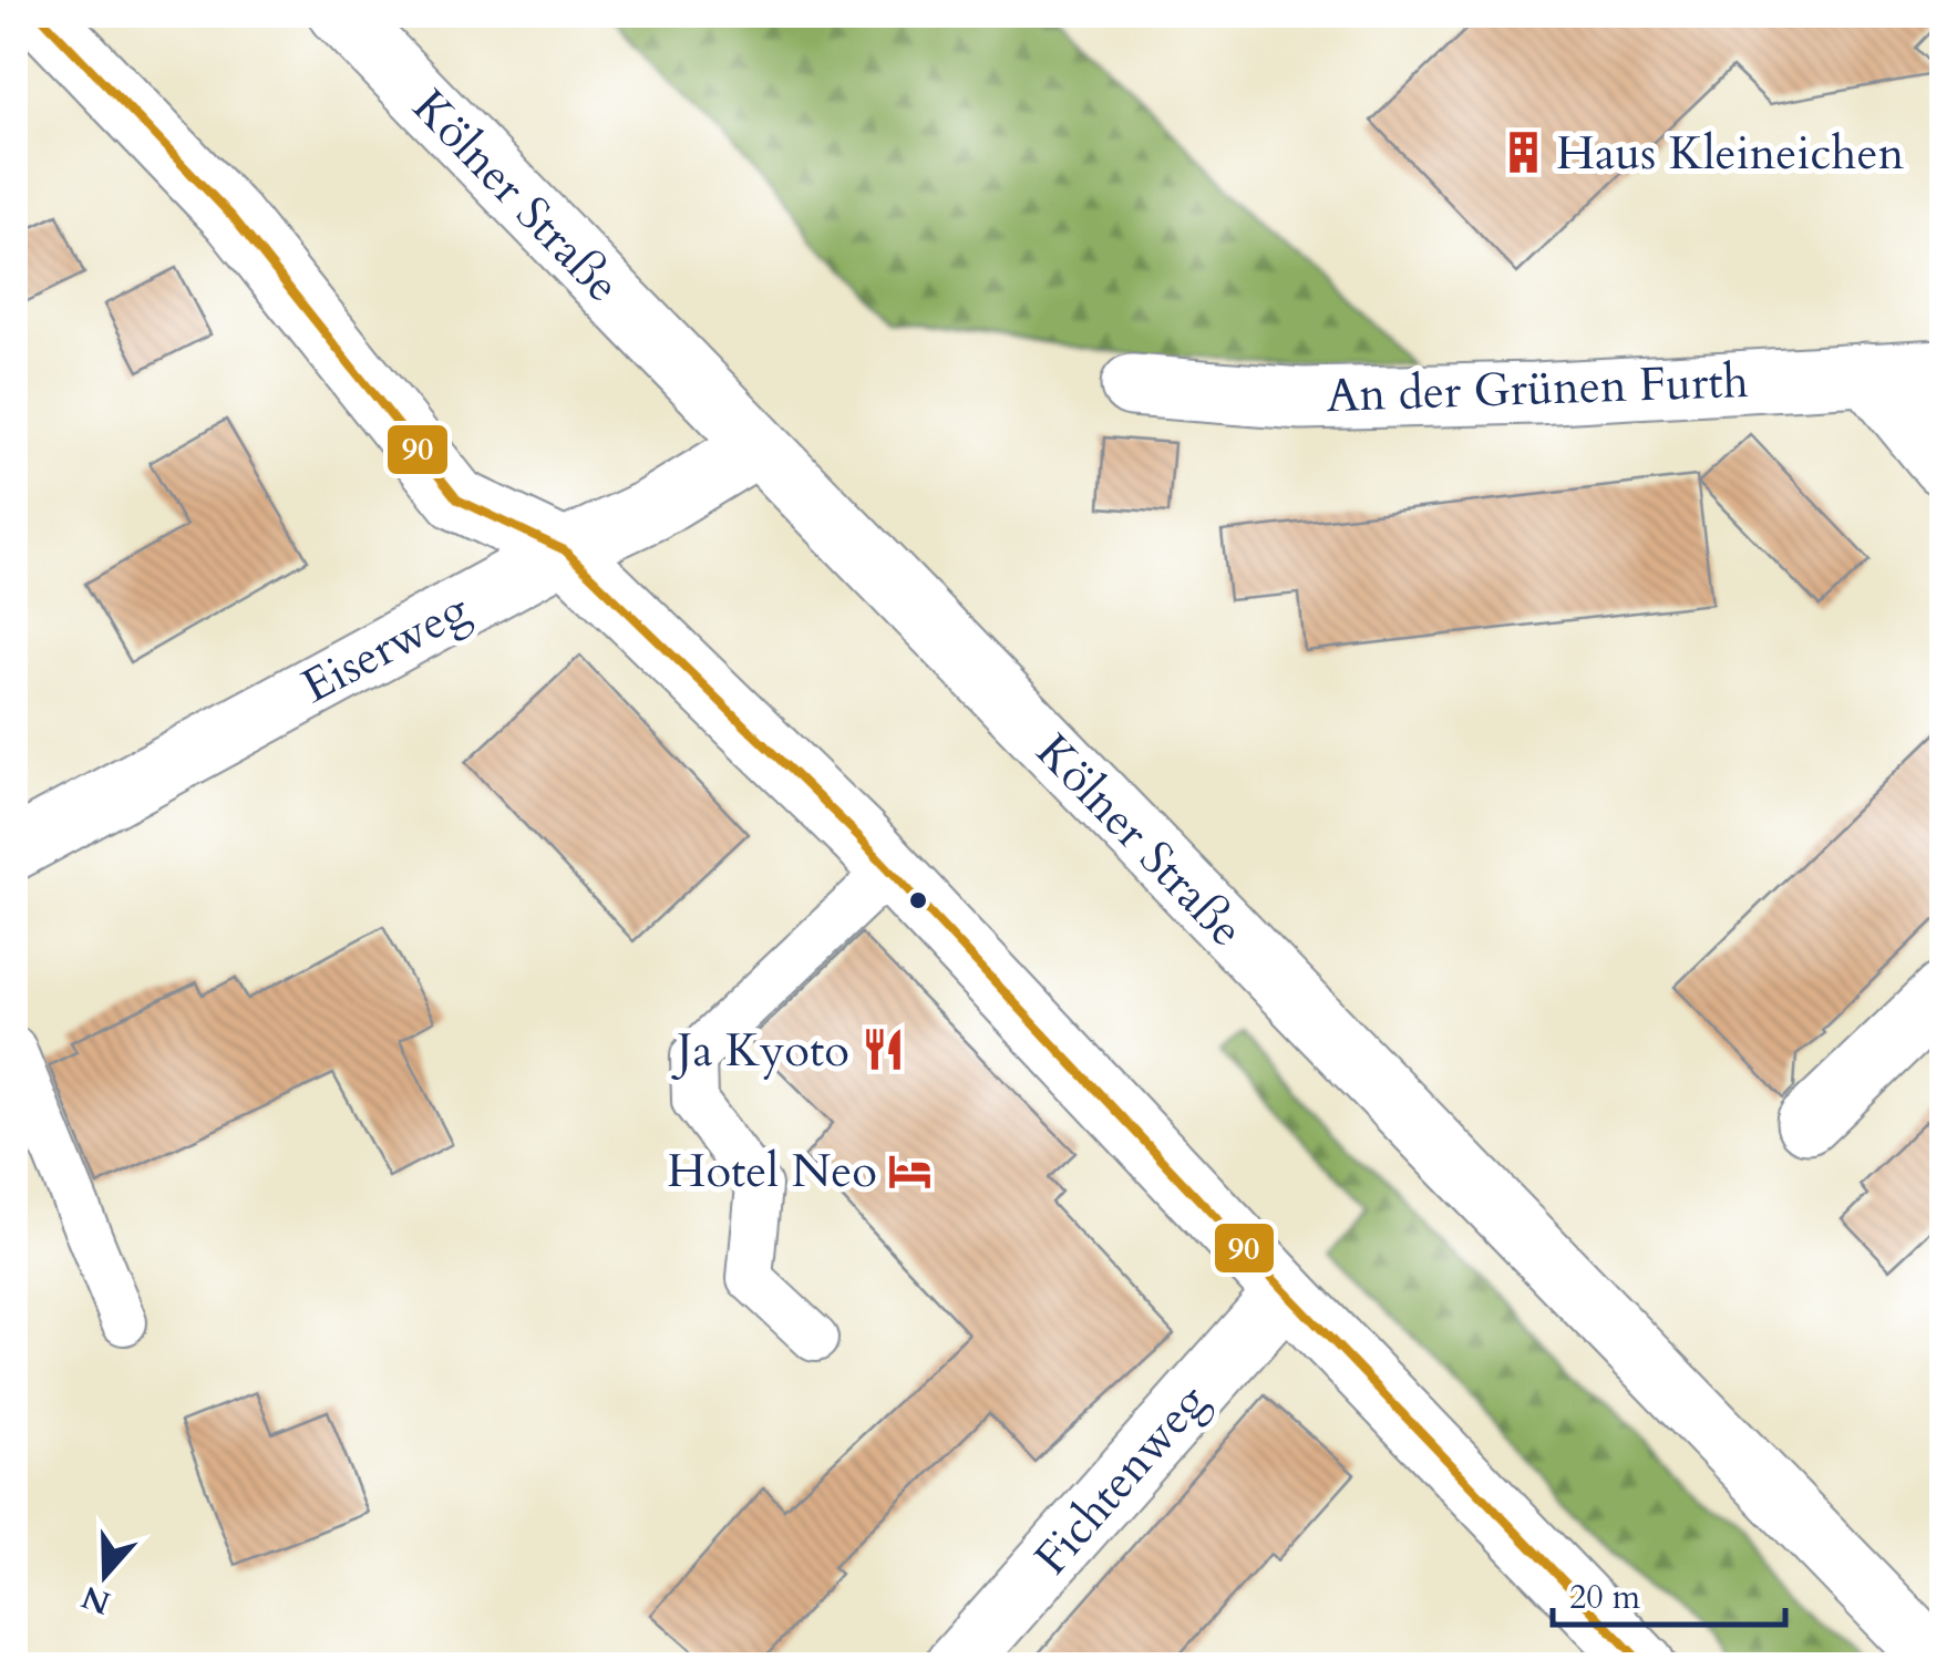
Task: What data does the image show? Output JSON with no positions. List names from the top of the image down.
{
  "streets": {
    "street": [
      "Kölner Straße",
      "An der Grünen Furth",
      "Eiserweg",
      "Fichtenweg"
    ]
  },
  "crossings": [
    ["Kölner Straße", "Eiserweg"]
  ],
  "places": {
    "building": ["Haus Kleineichen"],
    "restaurant": ["Ja Kyoto"],
    "hotel": ["Hotel Neo"]
  },
  "lines": ["transit line 90"],
  "scale_bar": "20 m",
  "north": "bottom"
}
